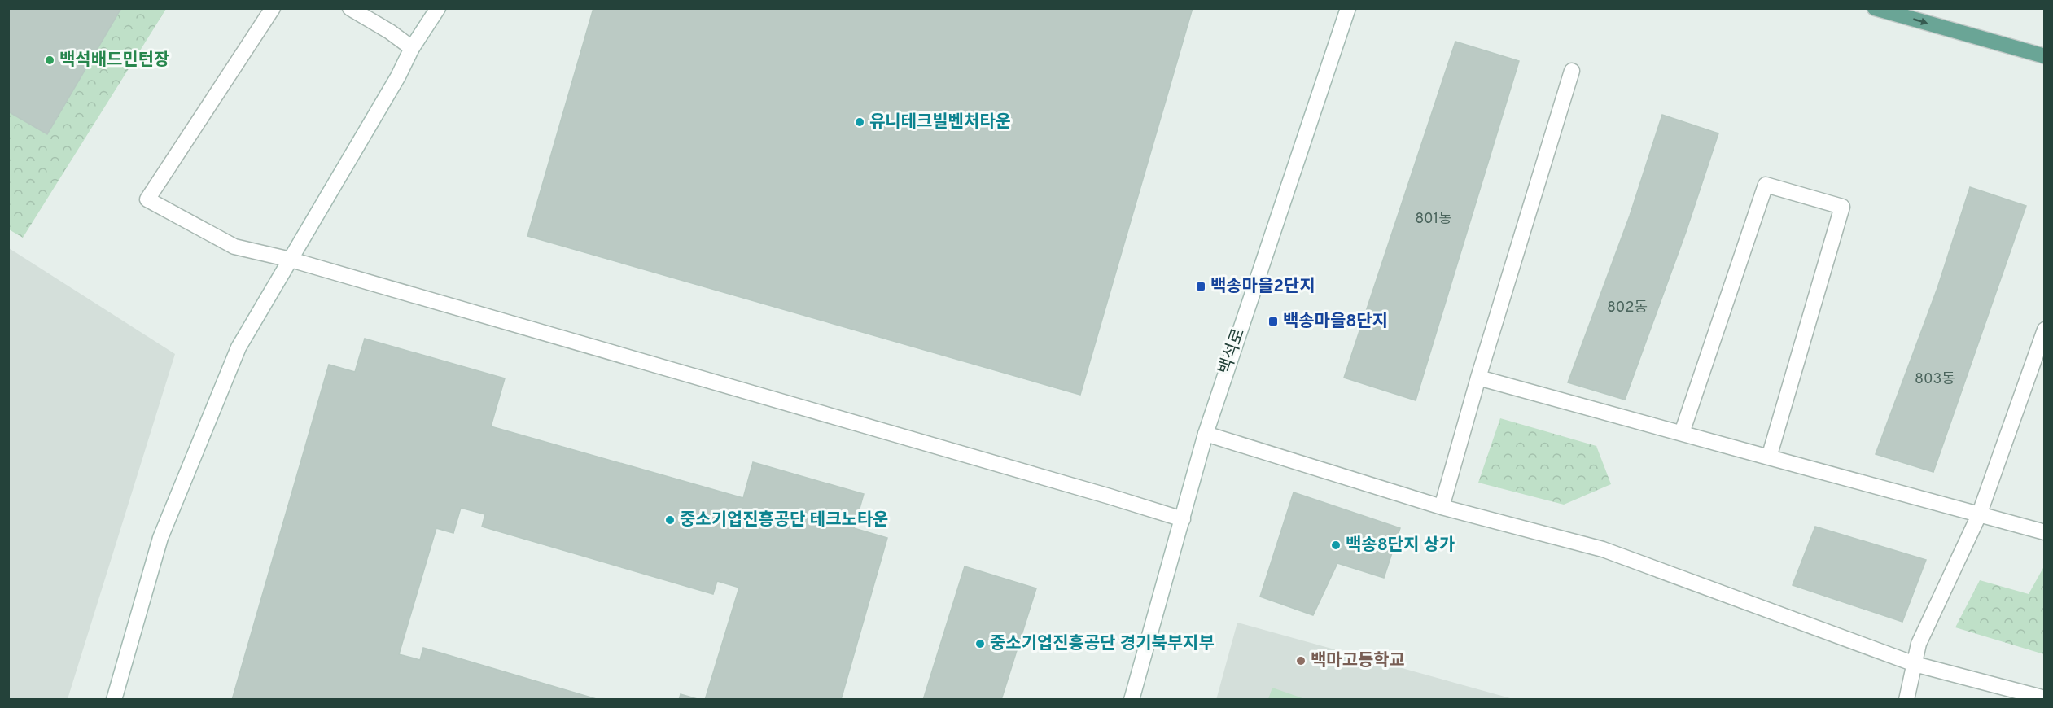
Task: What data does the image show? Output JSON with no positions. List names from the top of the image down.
{
  "streets": {
    "street": ["백석로"]
  },
  "places": {
    "other": [
      "백석배드민턴장",
      "유니테크빌벤처타운",
      "중소기업진흥공단 테크노타운",
      "백송8단지 상가",
      "중소기업진흥공단 경기북부지부",
      "백마고등학교"
    ],
    "transit": ["백송마을2단지", "백송마을8단지"]
  },
  "house_numbers": ["801동", "802동", "803동"]
}
